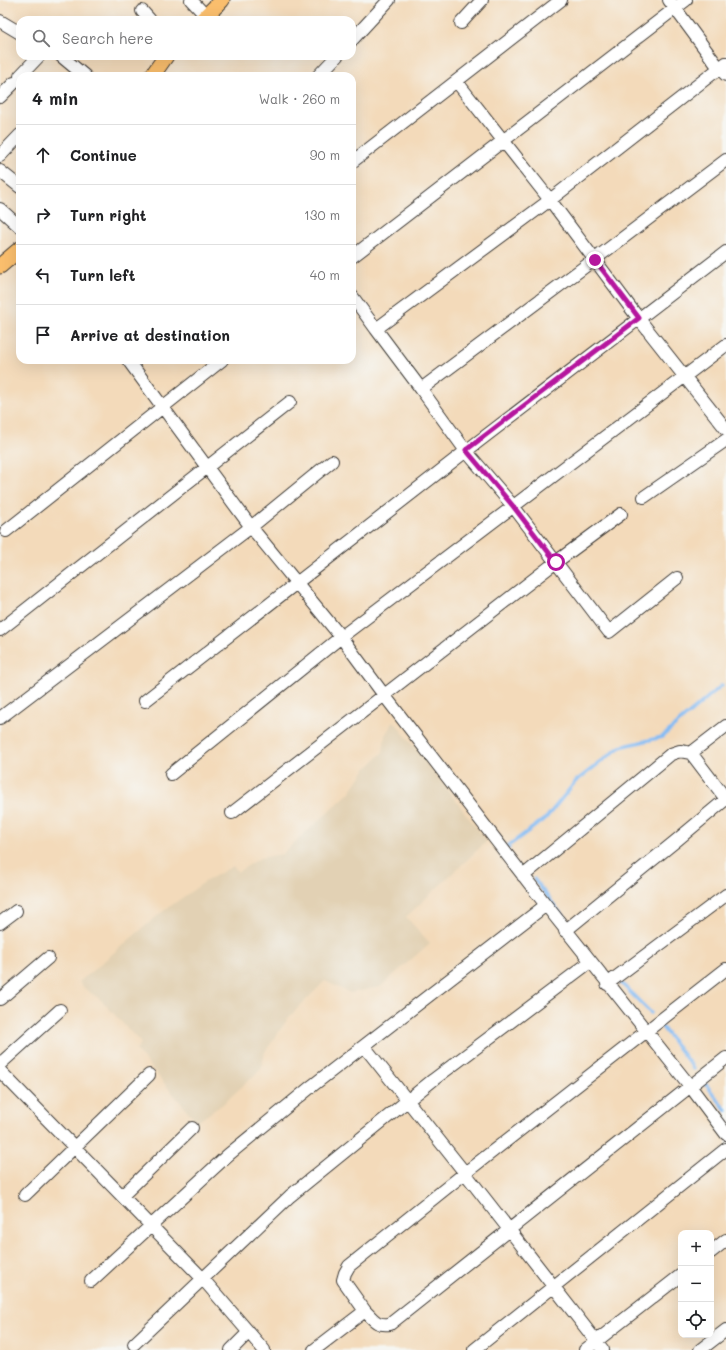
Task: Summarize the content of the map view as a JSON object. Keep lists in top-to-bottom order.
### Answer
{
  "page": {
    "search": "Search here",
    "heading": ["4 min", "Walk · 260 m"],
    "list": [
      ["Continue", "90 m"],
      ["Turn right", "130 m"],
      ["Turn left", "40 m"],
      "Arrive at destination"
    ],
    "map_buttons": ["+", "−"]
  }
}
